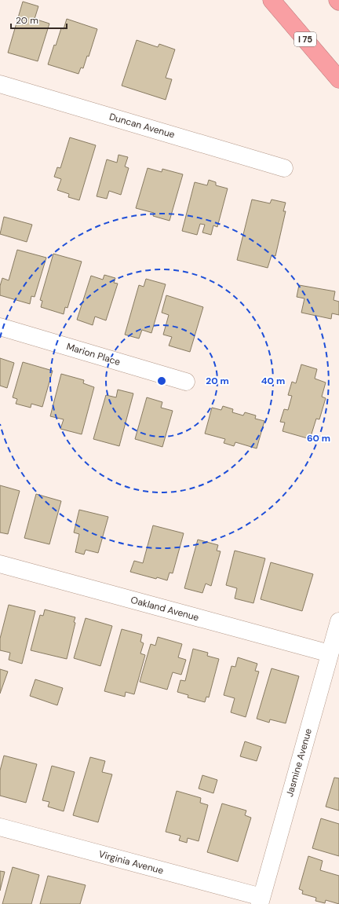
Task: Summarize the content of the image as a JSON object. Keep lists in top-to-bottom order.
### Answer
{
  "streets": {
    "highway": ["I 75"],
    "street": [
      "Duncan Avenue",
      "Marion Place",
      "Oakland Avenue",
      "Jasmine Avenue",
      "Virginia Avenue"
    ]
  },
  "crossings": [
    ["Oakland Avenue", "Jasmine Avenue"],
    ["Jasmine Avenue", "Virginia Avenue"]
  ],
  "scale_bar": "20 m",
  "rings": ["20 m", "40 m", "60 m"]
}
